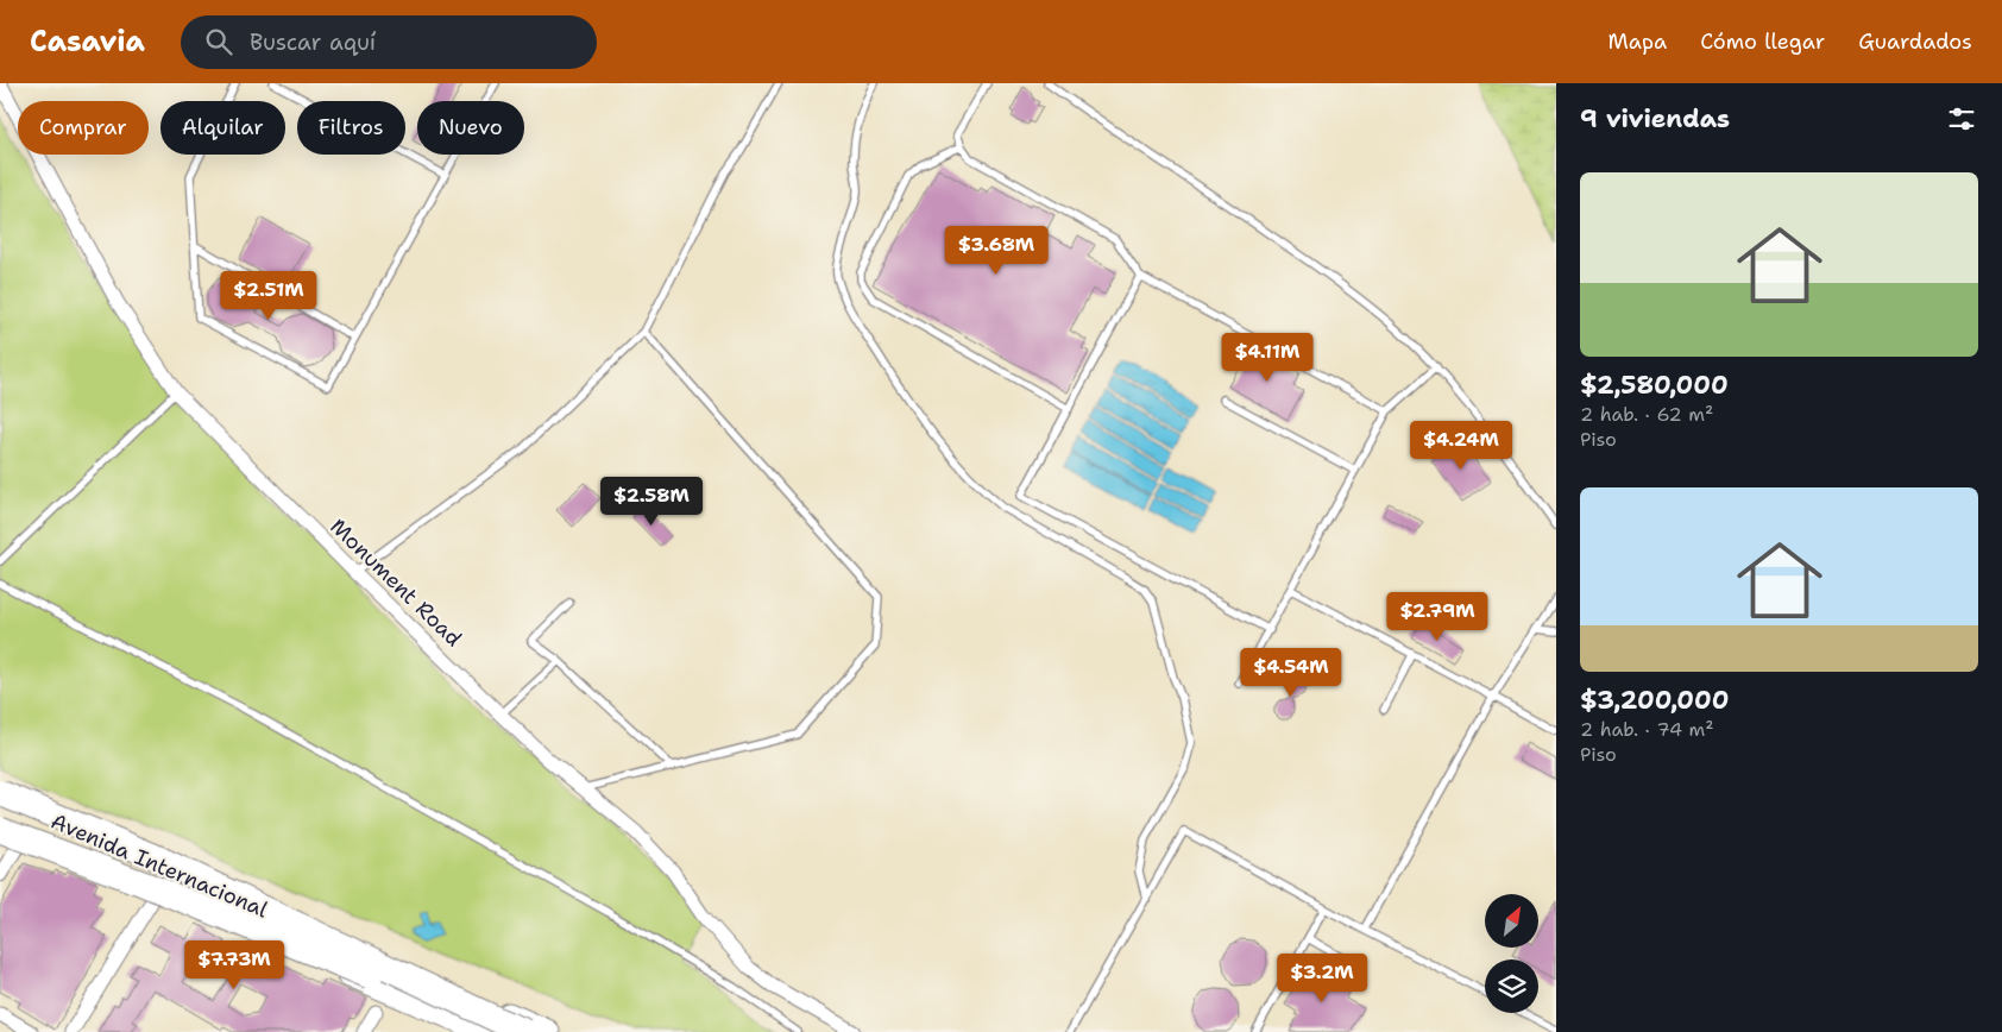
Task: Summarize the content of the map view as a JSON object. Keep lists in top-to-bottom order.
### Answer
{
  "streets": {
    "highway": ["Avenida Internacional"],
    "street": ["Monument Road"]
  },
  "north": "top right",
  "page": {
    "header": "Casavia",
    "search": "Buscar aquí",
    "nav": ["Mapa", "Cómo llegar", "Guardados"],
    "heading": "9 viviendas",
    "chip": [
      "Comprar",
      "Alquilar",
      "Filtros",
      "Nuevo"
    ],
    "list": [
      {
        "name": "$2,580,000",
        "note": "2 hab. · 62 m² · Piso"
      },
      {
        "name": "$3,200,000",
        "note": "2 hab. · 74 m² · Piso"
      }
    ],
    "price": [
      "$3.68M",
      "$2.51M",
      "$4.11M",
      "$4.24M",
      "$2.58M",
      "$2.79M",
      "$4.54M",
      "$7.73M",
      "$3.2M"
    ]
  }
}
